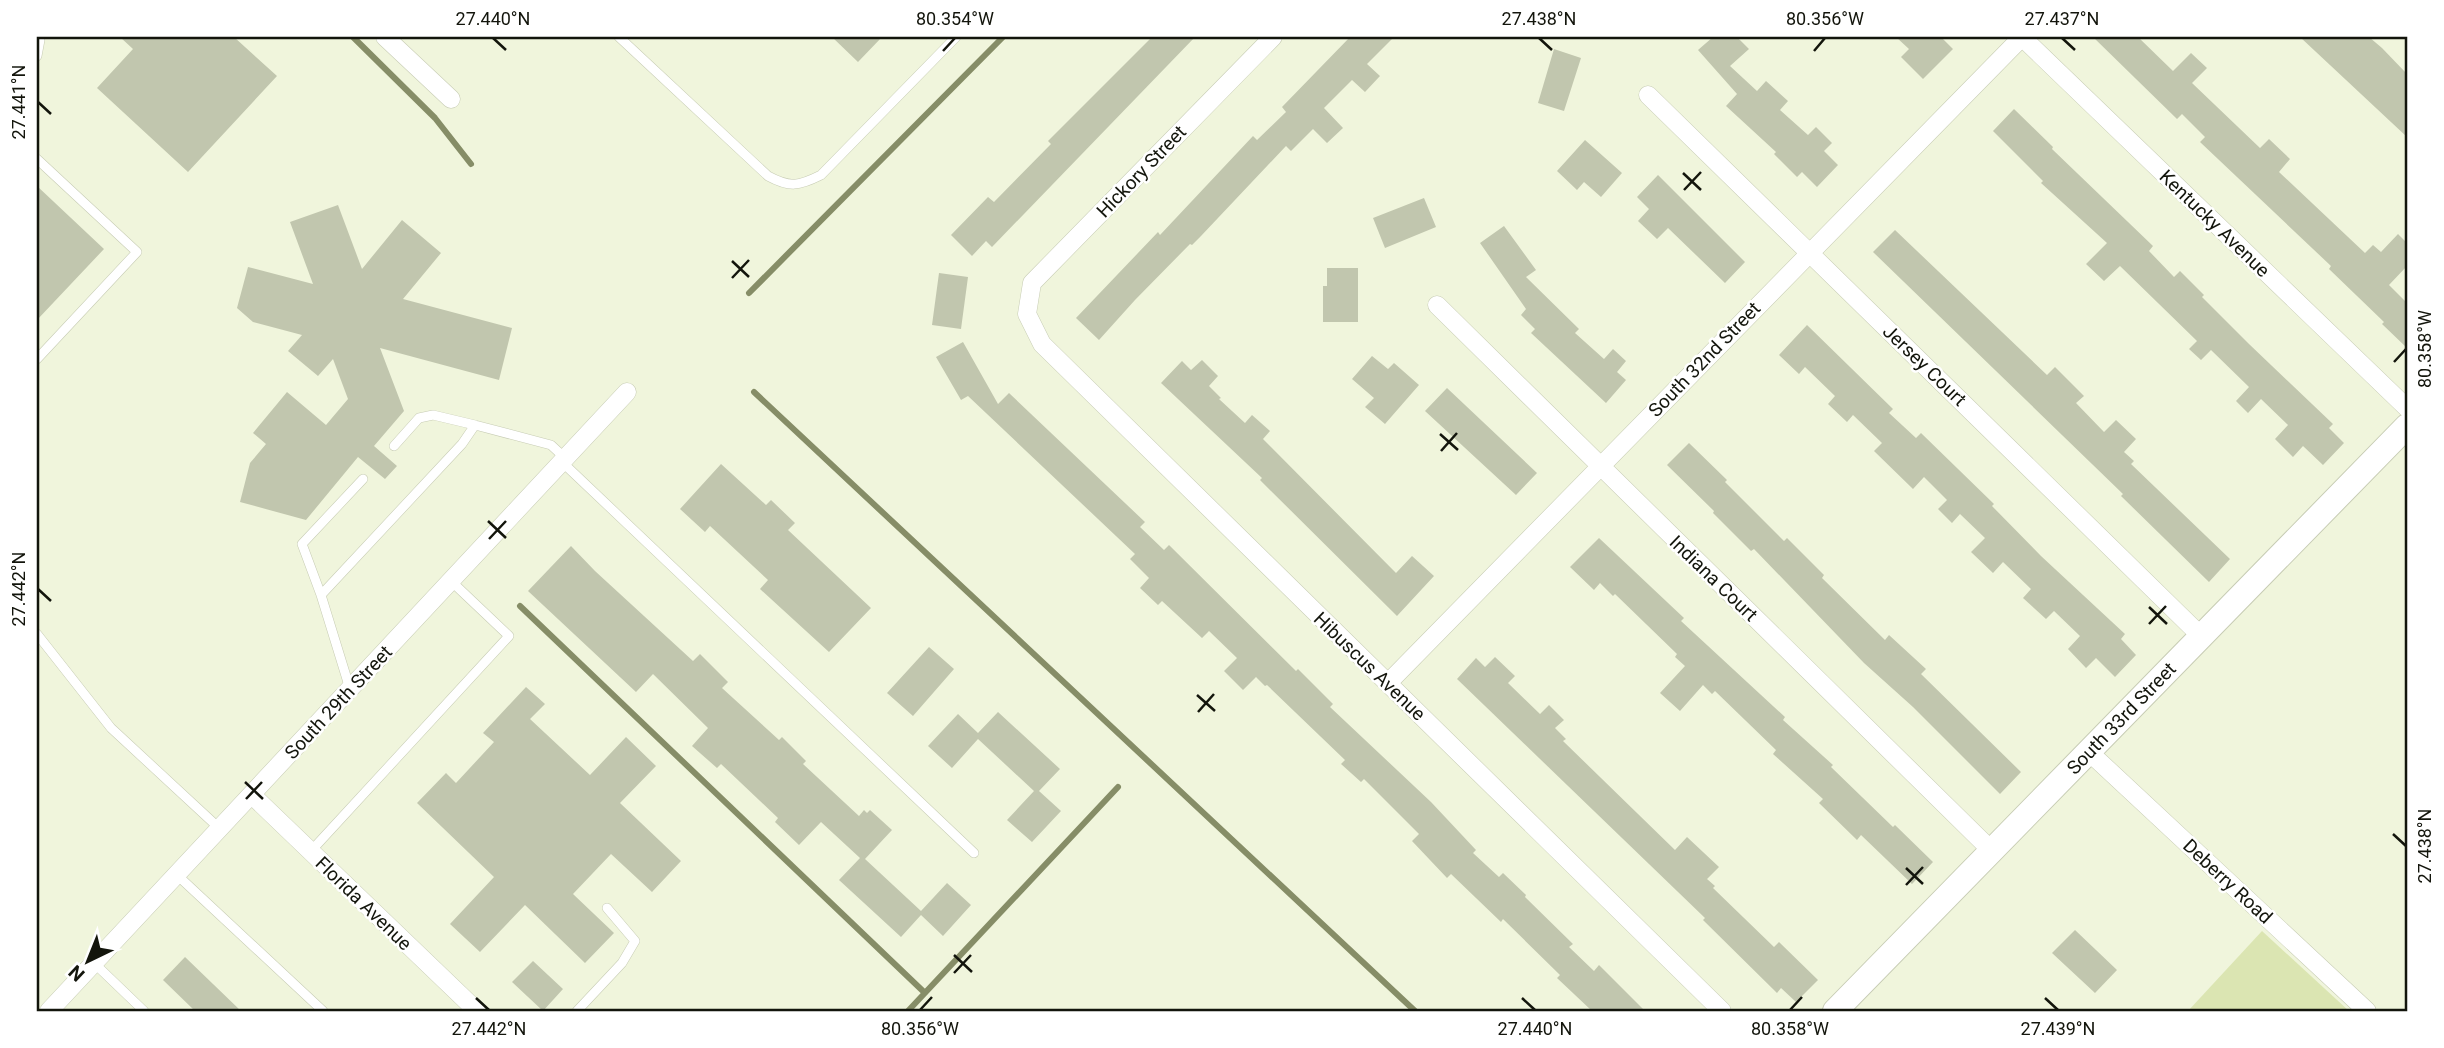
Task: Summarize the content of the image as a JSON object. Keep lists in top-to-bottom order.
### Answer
{
  "streets": {
    "street": [
      "Hickory Street",
      "Kentucky Avenue",
      "South 32nd Street",
      "Jersey Court",
      "Indiana Court",
      "Hibuscus Avenue",
      "South 29th Street",
      "South 33rd Street",
      "Deberry Road",
      "Florida Avenue"
    ]
  },
  "crossings": [
    ["Hickory Street", "Hibuscus Avenue"],
    ["Kentucky Avenue", "South 32nd Street"],
    ["South 32nd Street", "Jersey Court"],
    ["South 32nd Street", "Indiana Court"],
    ["South 32nd Street", "Hibuscus Avenue"],
    ["Jersey Court", "South 33rd Street"],
    ["Indiana Court", "South 33rd Street"],
    ["South 29th Street", "Florida Avenue"],
    ["South 33rd Street", "Deberry Road"]
  ],
  "north": "bottom left",
  "coordinates": [
    "27.440°N",
    "80.354°W",
    "27.438°N",
    "80.356°W",
    "27.437°N",
    "27.441°N",
    "80.358°W",
    "27.442°N",
    "27.439°N"
  ]
}
